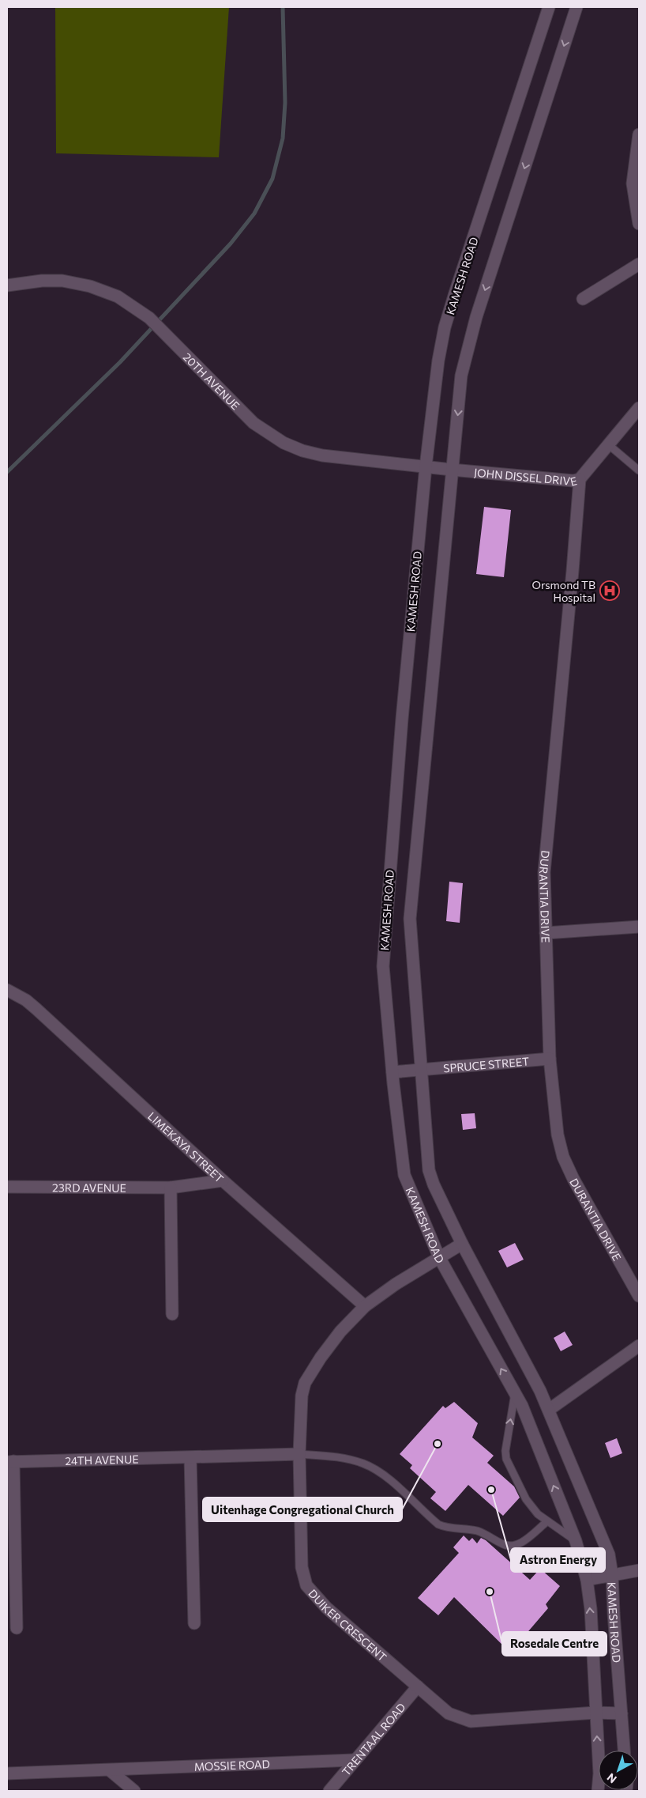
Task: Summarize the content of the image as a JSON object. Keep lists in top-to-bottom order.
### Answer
{
  "streets": {
    "street": [
      "KAMESH ROAD",
      "20TH AVENUE",
      "JOHN DISSEL DRIVE",
      "DURANTIA DRIVE",
      "SPRUCE STREET",
      "LIMEKAYA STREET",
      "23RD AVENUE",
      "24TH AVENUE",
      "DUIKER CRESCENT",
      "TRENTAAL ROAD",
      "MOSSIE ROAD"
    ]
  },
  "crossings": [
    ["KAMESH ROAD", "20TH AVENUE"],
    ["KAMESH ROAD", "JOHN DISSEL DRIVE"],
    ["KAMESH ROAD", "SPRUCE STREET"],
    ["KAMESH ROAD", "DUIKER CRESCENT"],
    ["20TH AVENUE", "JOHN DISSEL DRIVE"],
    ["JOHN DISSEL DRIVE", "DURANTIA DRIVE"],
    ["DURANTIA DRIVE", "SPRUCE STREET"],
    ["LIMEKAYA STREET", "23RD AVENUE"],
    ["LIMEKAYA STREET", "DUIKER CRESCENT"],
    ["24TH AVENUE", "DUIKER CRESCENT"],
    ["DUIKER CRESCENT", "TRENTAAL ROAD"],
    ["TRENTAAL ROAD", "MOSSIE ROAD"]
  ],
  "places": {
    "hospital": ["Orsmond TB Hospital"],
    "other": ["Uitenhage Congregational Church", "Astron Energy", "Rosedale Centre"]
  },
  "north": "bottom left"
}
